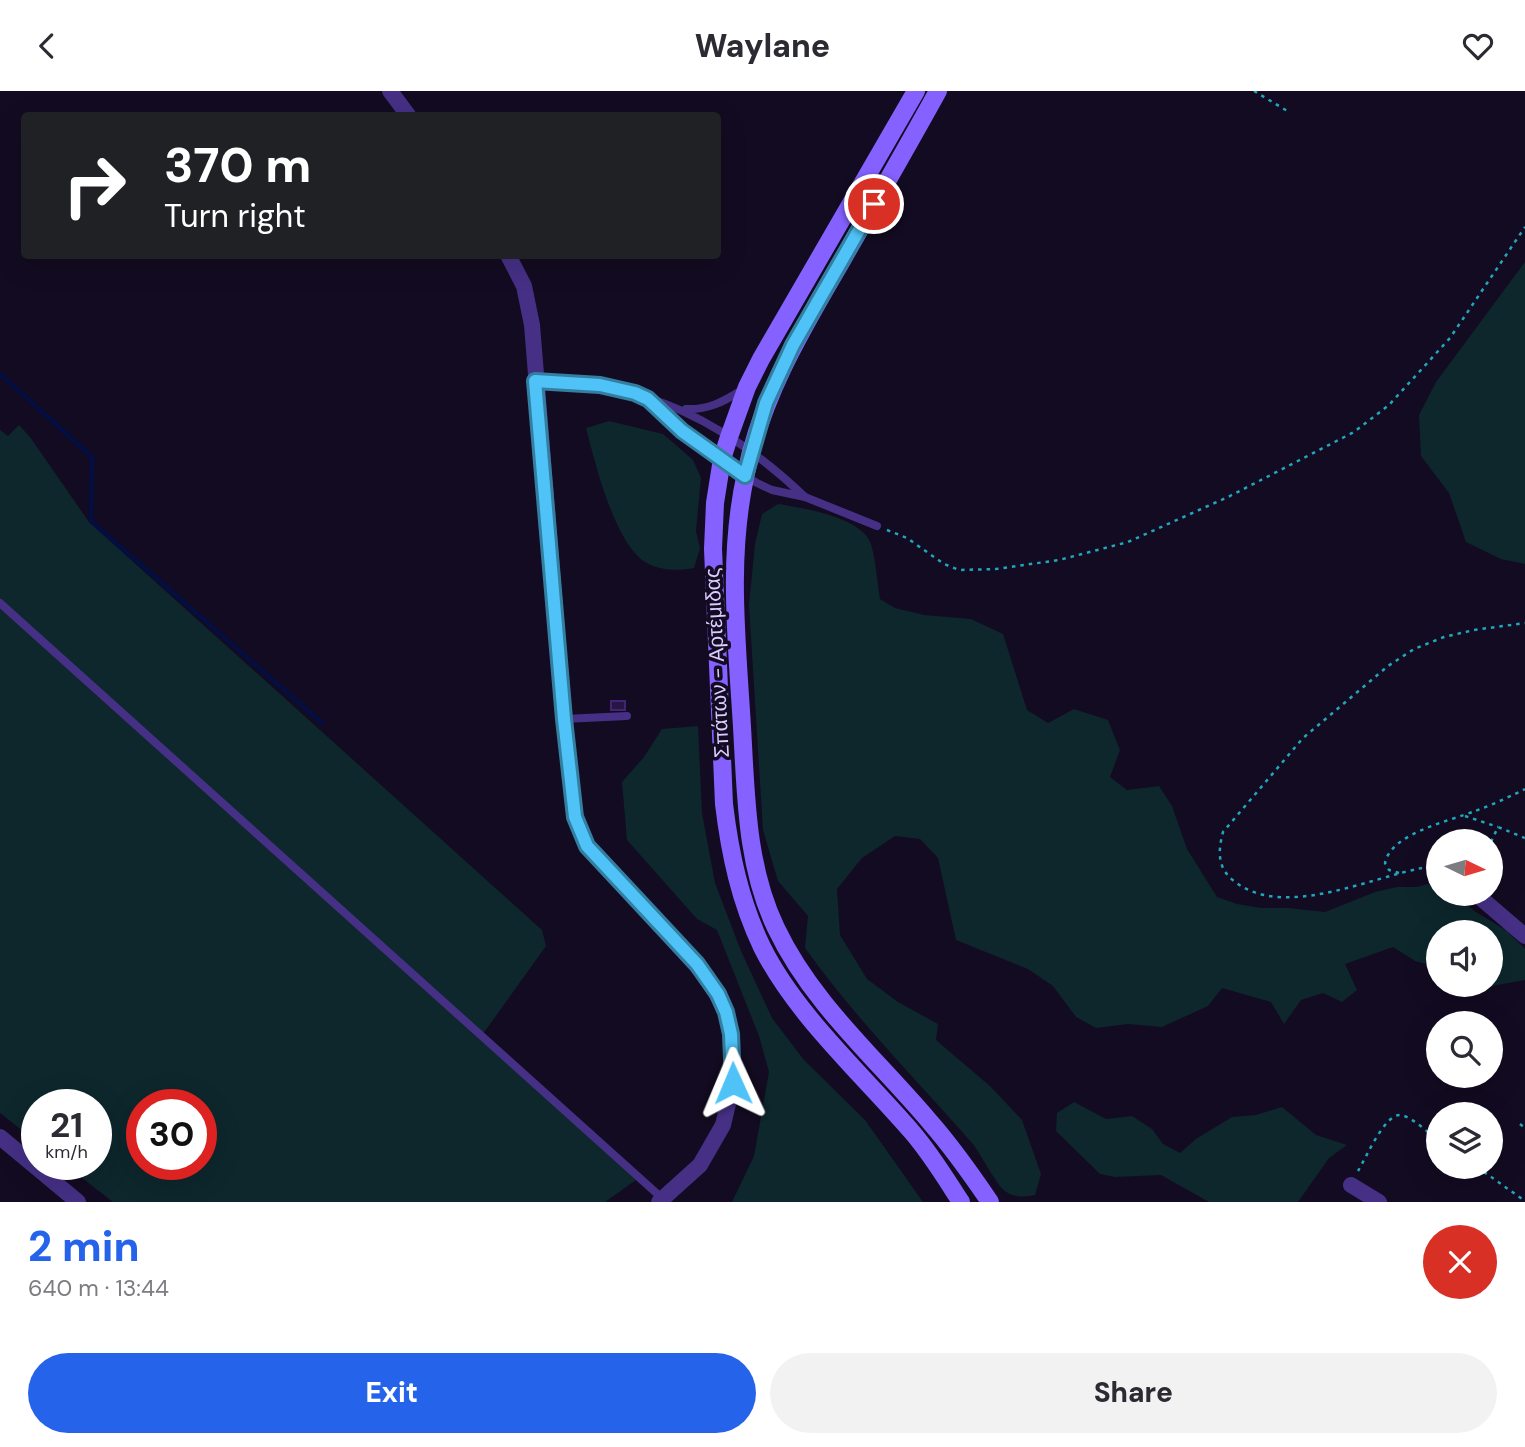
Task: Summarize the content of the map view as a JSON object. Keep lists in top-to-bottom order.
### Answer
{
  "streets": {
    "main road": ["Σπάτων - Αρτέμιδας"]
  },
  "north": "right",
  "page": {
    "header": "Waylane",
    "turn": ["370 m", "Turn right"],
    "speed": "21 km/h",
    "limit": "30",
    "heading": ["2 min", "640 m · 13:44"],
    "buttons": ["Exit", "Share"]
  }
}
